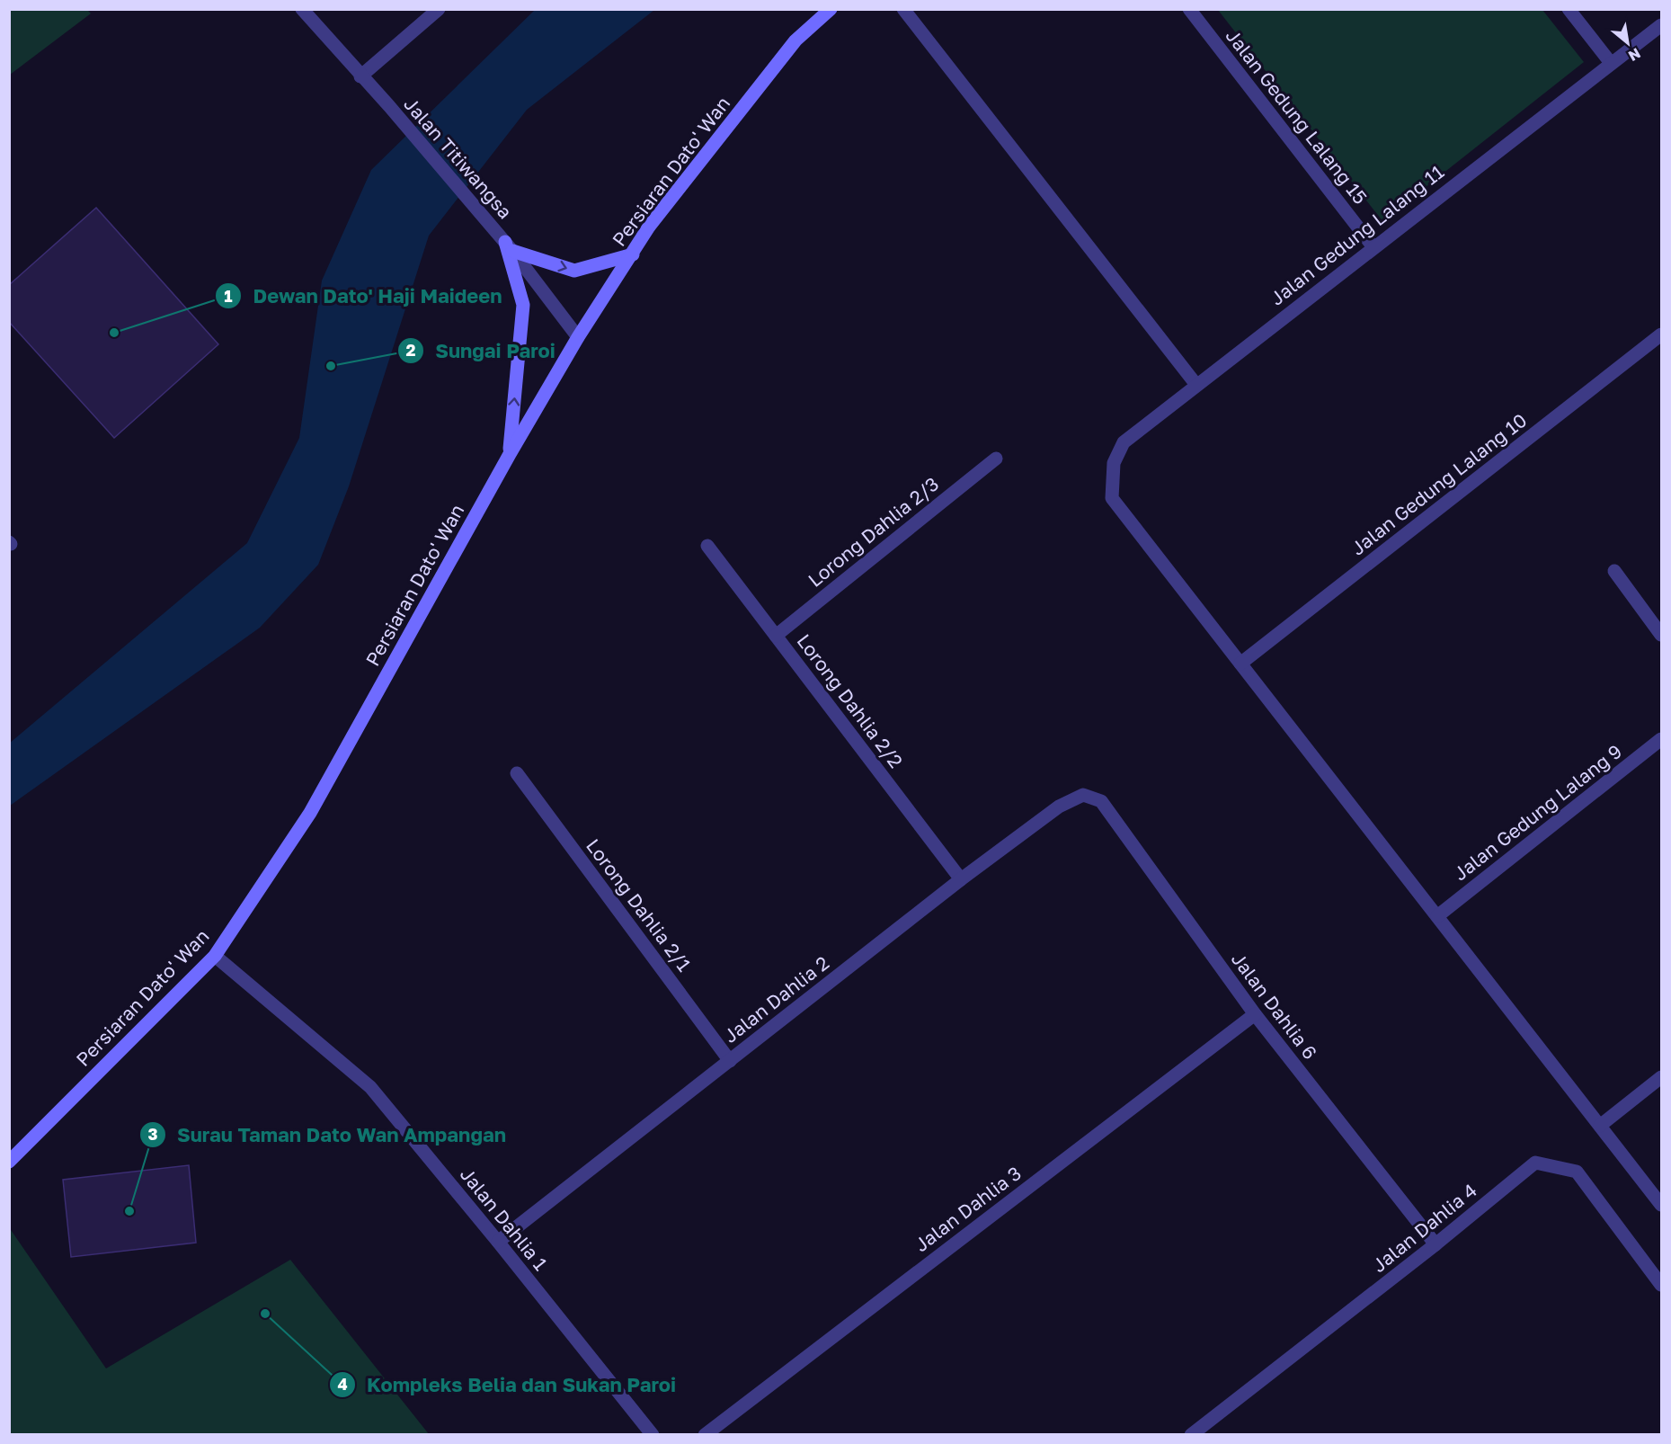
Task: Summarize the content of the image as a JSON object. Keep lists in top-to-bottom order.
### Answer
{
  "streets": {
    "street": [
      "Jalan Gedung Lalang 15",
      "Jalan Titiwangsa",
      "Persiaran Dato' Wan",
      "Jalan Gedung Lalang 11",
      "Jalan Gedung Lalang 10",
      "Lorong Dahlia 2/3",
      "Lorong Dahlia 2/2",
      "Jalan Gedung Lalang 9",
      "Lorong Dahlia 2/1",
      "Jalan Dahlia 2",
      "Jalan Dahlia 6",
      "Jalan Dahlia 3",
      "Jalan Dahlia 1",
      "Jalan Dahlia 4"
    ]
  },
  "crossings": [
    ["Jalan Gedung Lalang 15", "Jalan Gedung Lalang 11"],
    ["Jalan Titiwangsa", "Persiaran Dato' Wan"],
    ["Persiaran Dato' Wan", "Jalan Dahlia 1"],
    ["Jalan Gedung Lalang 11", "Jalan Gedung Lalang 10"],
    ["Lorong Dahlia 2/3", "Lorong Dahlia 2/2"],
    ["Lorong Dahlia 2/2", "Jalan Dahlia 2"],
    ["Lorong Dahlia 2/1", "Jalan Dahlia 2"],
    ["Jalan Dahlia 2", "Jalan Dahlia 6"],
    ["Jalan Dahlia 2", "Jalan Dahlia 1"],
    ["Jalan Dahlia 6", "Jalan Dahlia 3"],
    ["Jalan Dahlia 6", "Jalan Dahlia 4"]
  ],
  "places": [
    "Dewan Dato' Haji Maideen",
    "Sungai Paroi",
    "Surau Taman Dato Wan Ampangan",
    "Kompleks Belia dan Sukan Paroi"
  ],
  "north": "bottom right"
}
